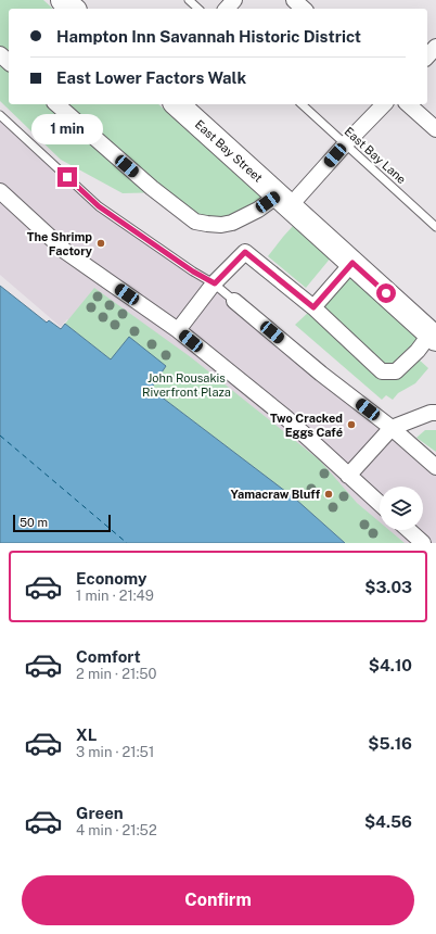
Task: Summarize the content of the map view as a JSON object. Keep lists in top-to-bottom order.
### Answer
{
  "streets": {
    "main road": ["East Bay Street"],
    "lane": ["East Bay Lane"]
  },
  "parks": ["John Rousakis Riverfront Plaza"],
  "places": ["The Shrimp Factory", "Two Cracked Eggs Café", "Yamacraw Bluff"],
  "scale_bar": "50 m",
  "page": {
    "banner": ["Hampton Inn Savannah Historic District", "East Lower Factors Walk"],
    "bubble": "1 min",
    "scale": "50 m",
    "list": [
      {
        "name": "Economy",
        "note": "1 min · 21:49",
        "value": "$3.03"
      },
      {
        "name": "Comfort",
        "note": "2 min · 21:50",
        "value": "$4.10"
      },
      {
        "name": "XL",
        "note": "3 min · 21:51",
        "value": "$5.16"
      },
      {
        "name": "Green",
        "note": "4 min · 21:52",
        "value": "$4.56"
      }
    ],
    "buttons": "Confirm"
  }
}
